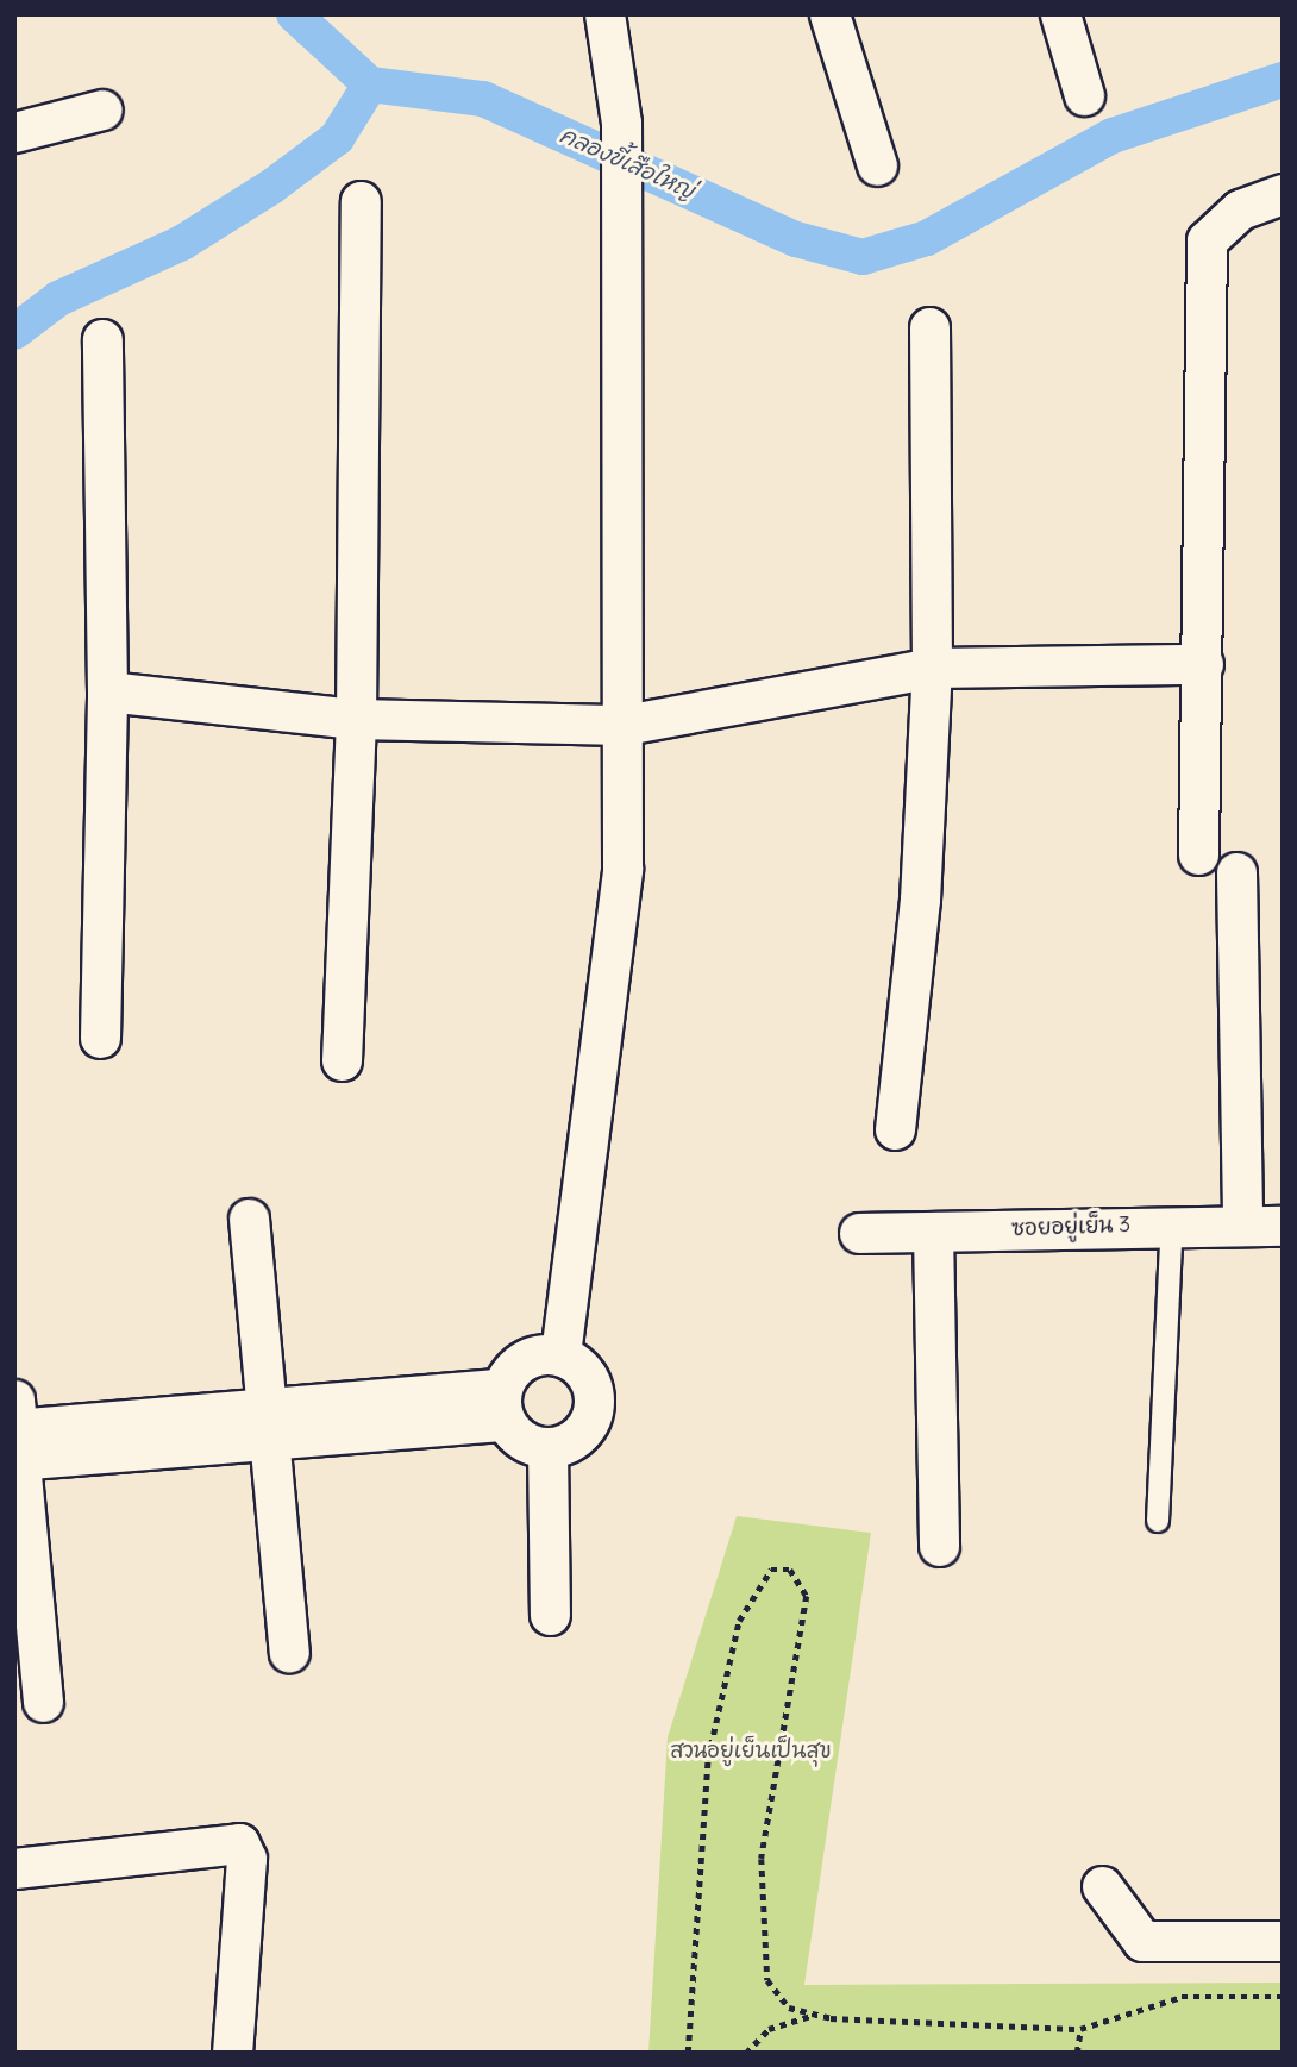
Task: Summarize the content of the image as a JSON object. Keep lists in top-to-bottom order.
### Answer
{
  "streets": {
    "street": ["ซอยอยู่เย็น 3"]
  },
  "water": ["คลองขี้เสือใหญ่"],
  "parks": ["สวนอยู่เย็นเป็นสุข"]
}
